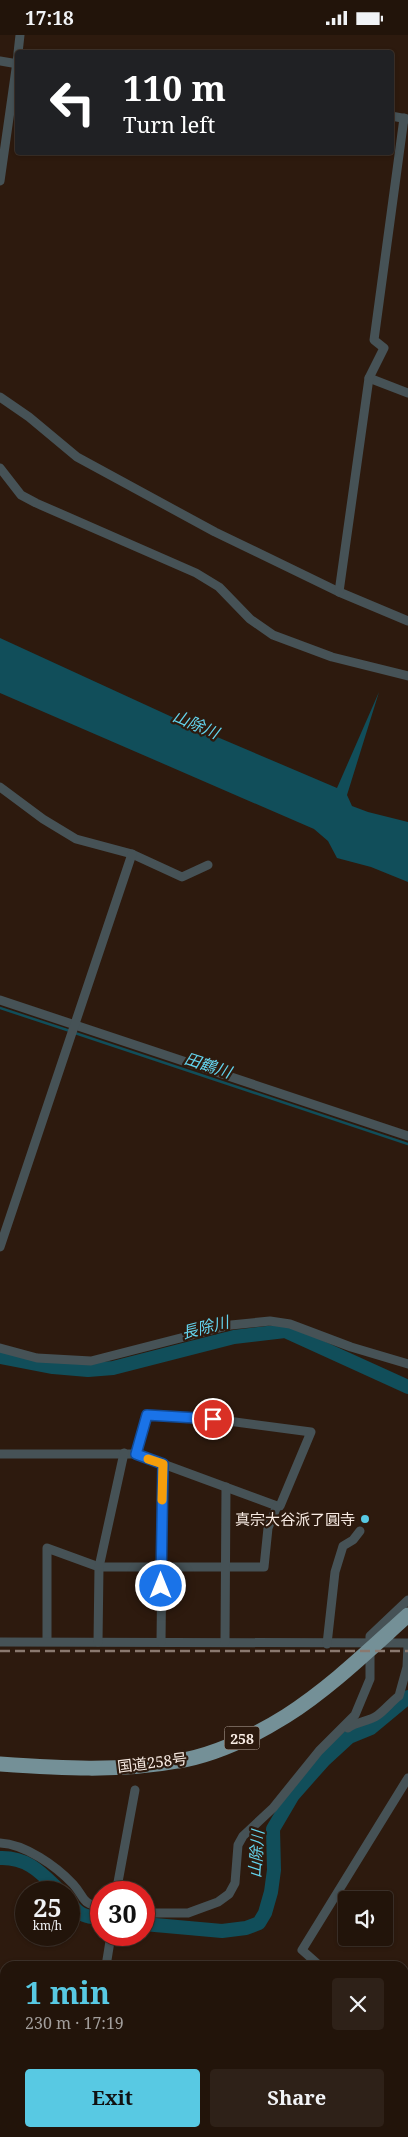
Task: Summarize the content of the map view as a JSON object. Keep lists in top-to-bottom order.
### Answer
{
  "streets": {
    "highway": ["258", "国道258号"]
  },
  "water": ["山除川", "田鶴川", "長除川"],
  "places": ["真宗大谷派了圓寺"],
  "page": {
    "status": "17:18",
    "turn": ["110 m", "Turn left"],
    "speed": "25 km/h",
    "limit": "30",
    "heading": ["1 min", "230 m · 17:19"],
    "buttons": ["Exit", "Share"]
  }
}
